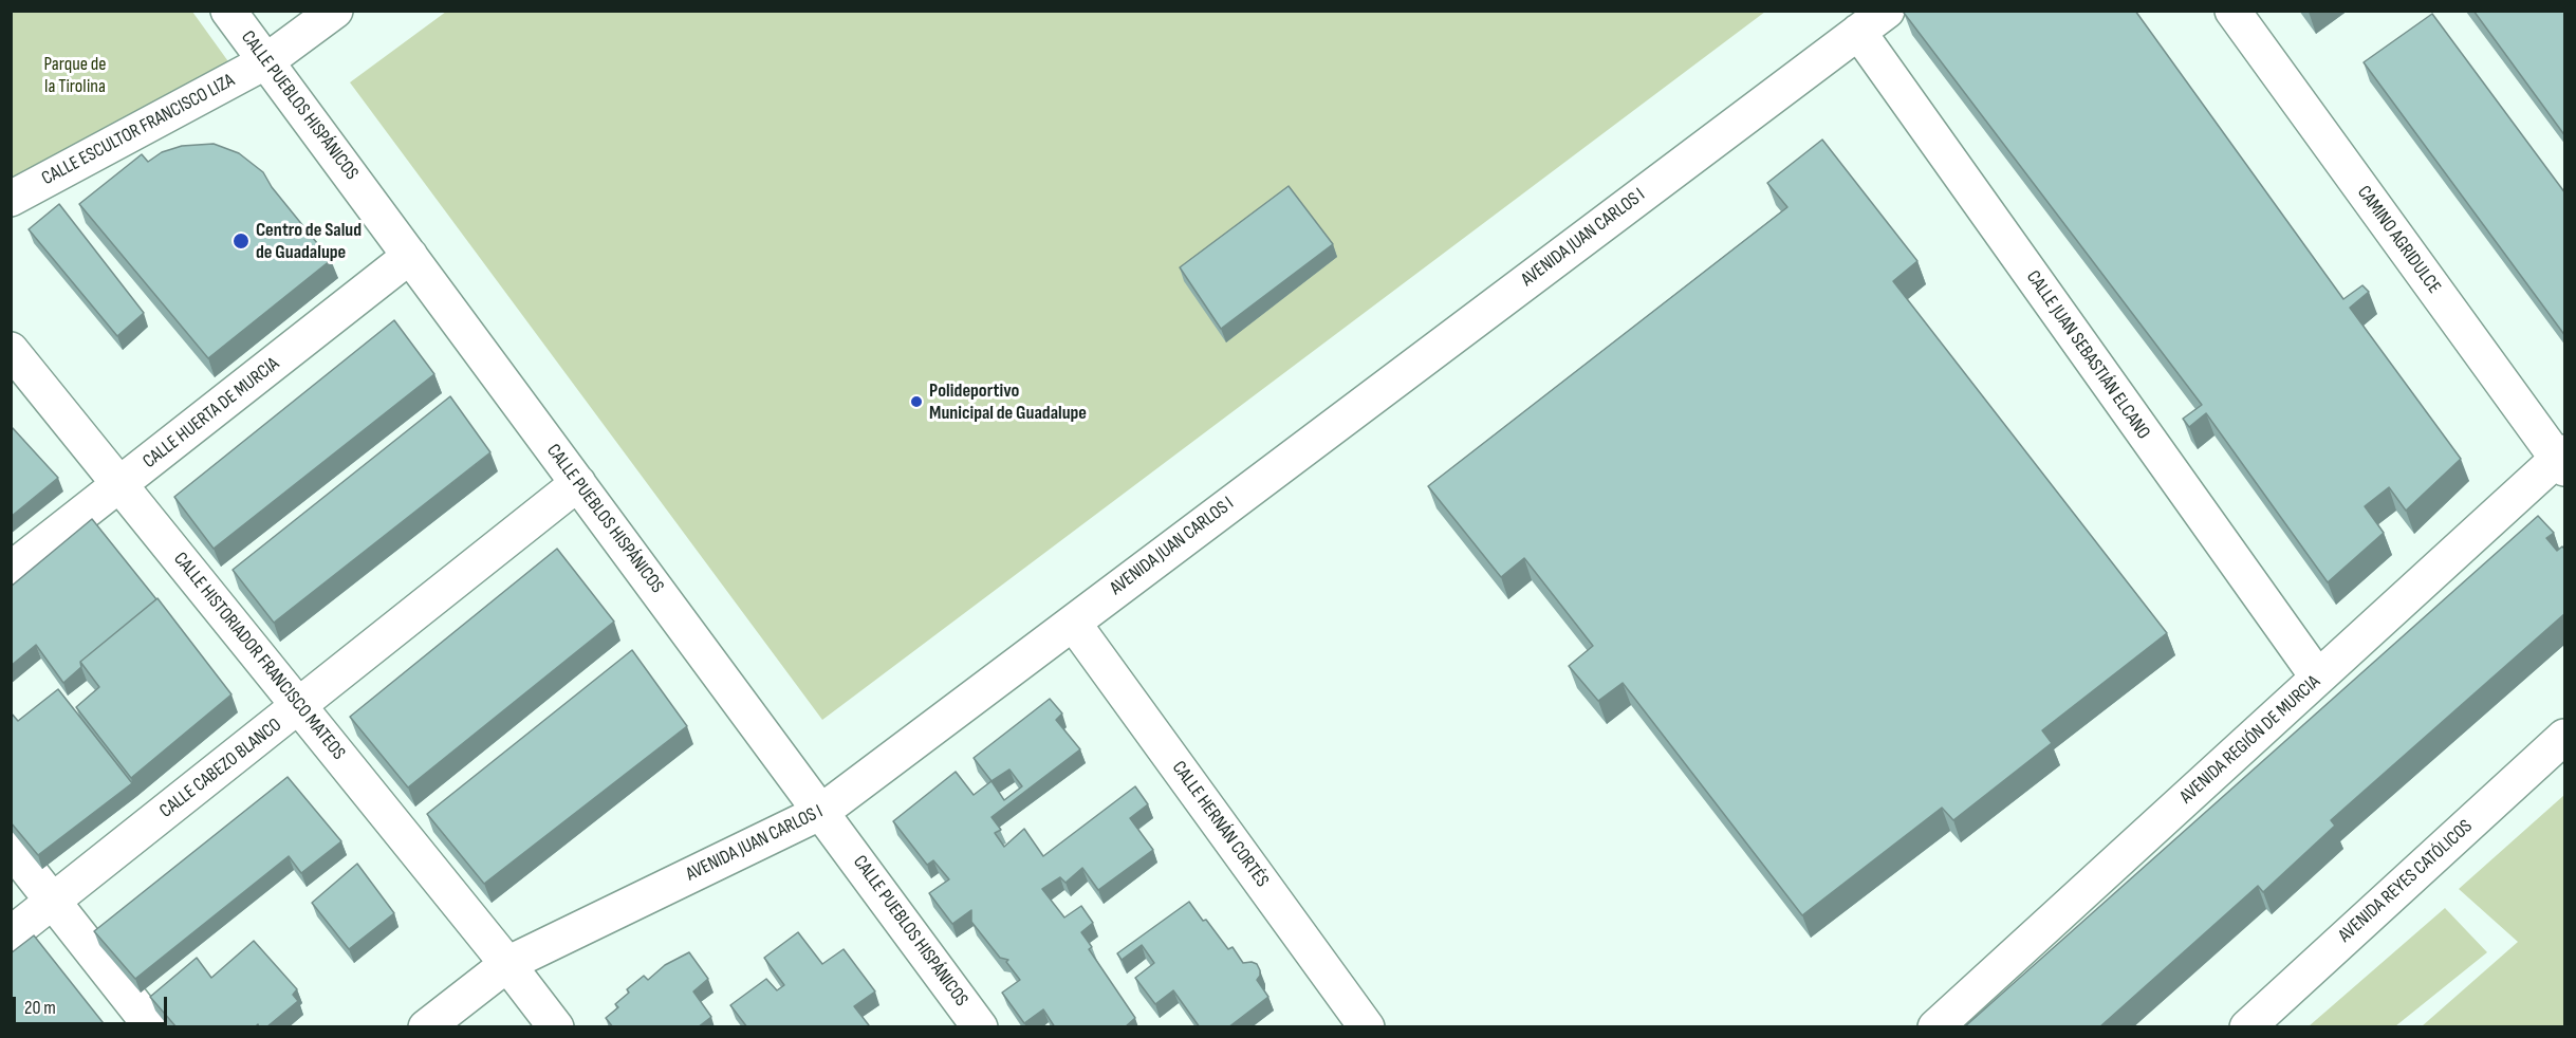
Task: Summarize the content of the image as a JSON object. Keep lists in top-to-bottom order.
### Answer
{
  "streets": {
    "street": [
      "CALLE PUEBLOS HISPÁNICOS",
      "CALLE ESCULTOR FRANCISCO LIZA",
      "AVENIDA JUAN CARLOS I",
      "CAMINO AGRIDULCE",
      "CALLE JUAN SEBASTIÁN ELCANO",
      "CALLE HUERTA DE MURCIA",
      "CALLE HISTORIADOR FRANCISCO MATEOS",
      "AVENIDA REGIÓN DE MURCIA",
      "CALLE CABEZO BLANCO",
      "CALLE HERNÁN CORTÉS",
      "AVENIDA REYES CATÓLICOS"
    ]
  },
  "crossings": [
    ["CALLE PUEBLOS HISPÁNICOS", "CALLE ESCULTOR FRANCISCO LIZA"],
    ["CALLE PUEBLOS HISPÁNICOS", "AVENIDA JUAN CARLOS I"],
    ["CALLE PUEBLOS HISPÁNICOS", "CALLE HUERTA DE MURCIA"],
    ["CALLE PUEBLOS HISPÁNICOS", "CALLE CABEZO BLANCO"],
    ["AVENIDA JUAN CARLOS I", "CALLE JUAN SEBASTIÁN ELCANO"],
    ["AVENIDA JUAN CARLOS I", "CALLE HISTORIADOR FRANCISCO MATEOS"],
    ["AVENIDA JUAN CARLOS I", "CALLE HERNÁN CORTÉS"],
    ["CAMINO AGRIDULCE", "AVENIDA REGIÓN DE MURCIA"],
    ["CALLE JUAN SEBASTIÁN ELCANO", "AVENIDA REGIÓN DE MURCIA"],
    ["CALLE HUERTA DE MURCIA", "CALLE HISTORIADOR FRANCISCO MATEOS"],
    ["CALLE HISTORIADOR FRANCISCO MATEOS", "CALLE CABEZO BLANCO"]
  ],
  "parks": ["Parque de la Tirolina"],
  "places": ["Centro de Salud de Guadalupe", "Polideportivo Municipal de Guadalupe"],
  "scale_bar": "20 m"
}
